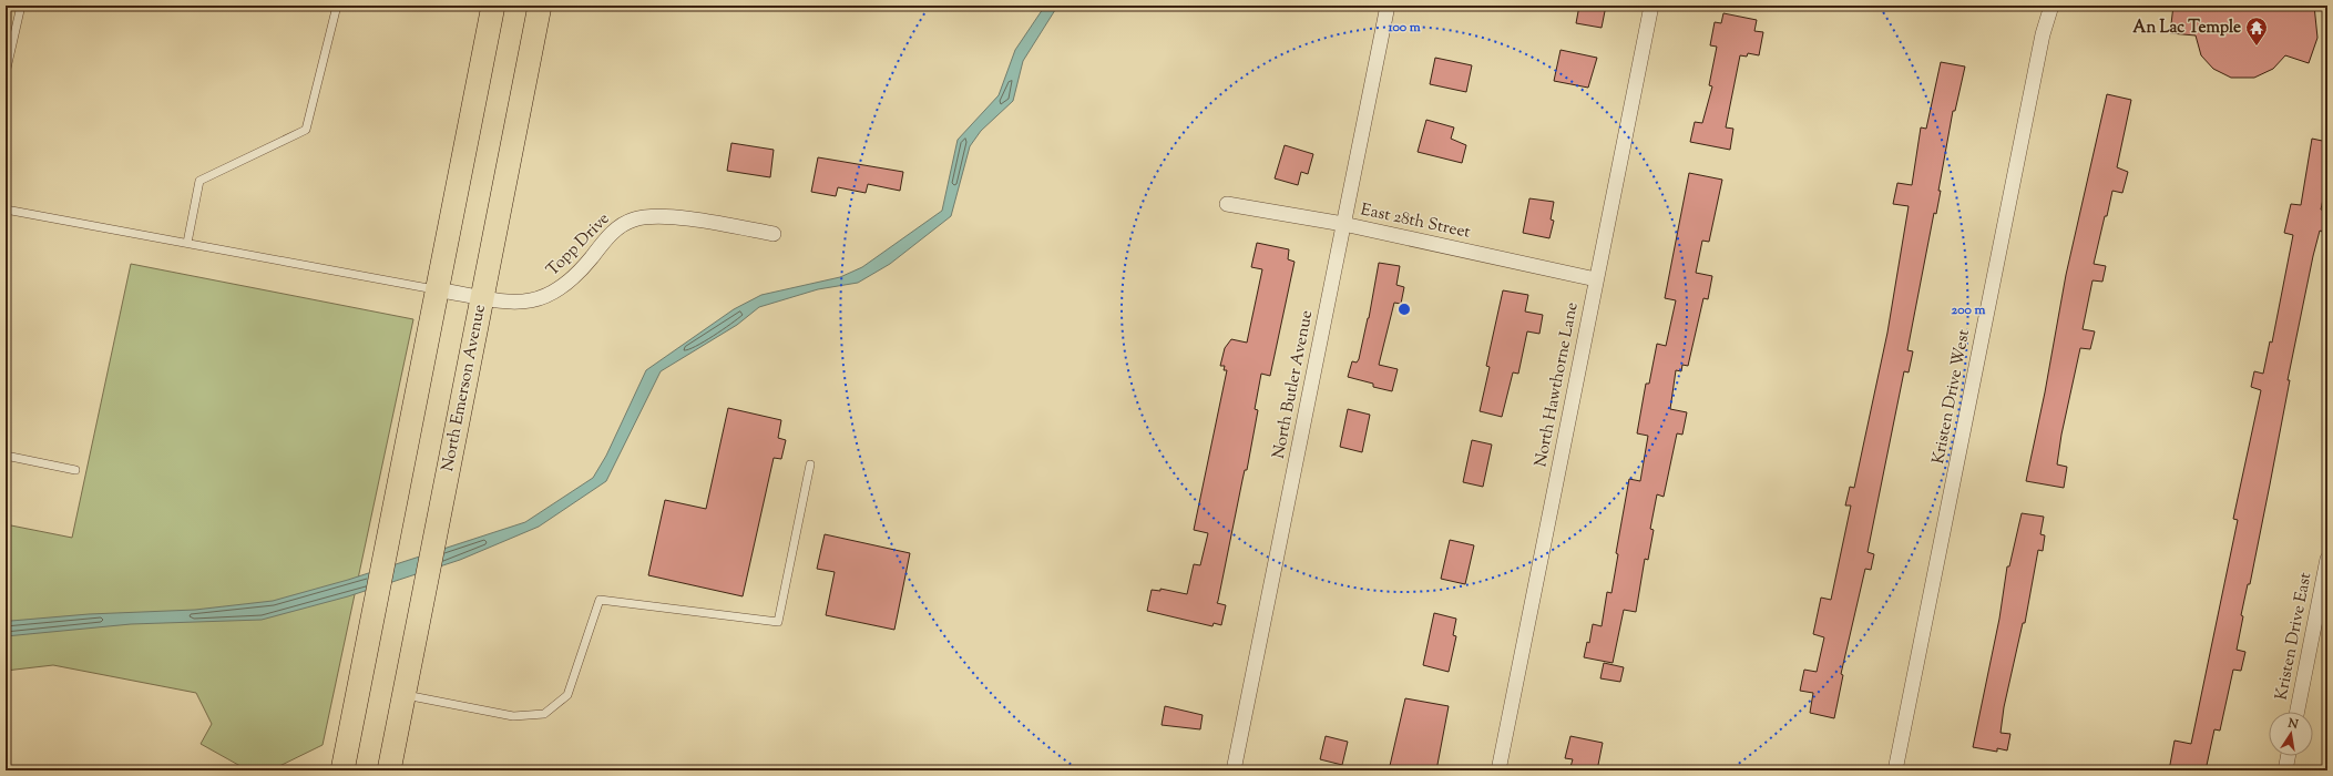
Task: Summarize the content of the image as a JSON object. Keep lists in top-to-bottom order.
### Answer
{
  "streets": {
    "main road": ["North Emerson Avenue"],
    "street": [
      "East 28th Street",
      "Topp Drive",
      "North Butler Avenue",
      "North Hawthorne Lane",
      "Kristen Drive West",
      "Kristen Drive East"
    ]
  },
  "crossings": [
    ["East 28th Street", "North Butler Avenue"],
    ["East 28th Street", "North Hawthorne Lane"],
    ["Topp Drive", "North Emerson Avenue"]
  ],
  "places": {
    "temple": ["An Lac Temple"]
  },
  "north": "top",
  "rings": ["100 m", "200 m"]
}
